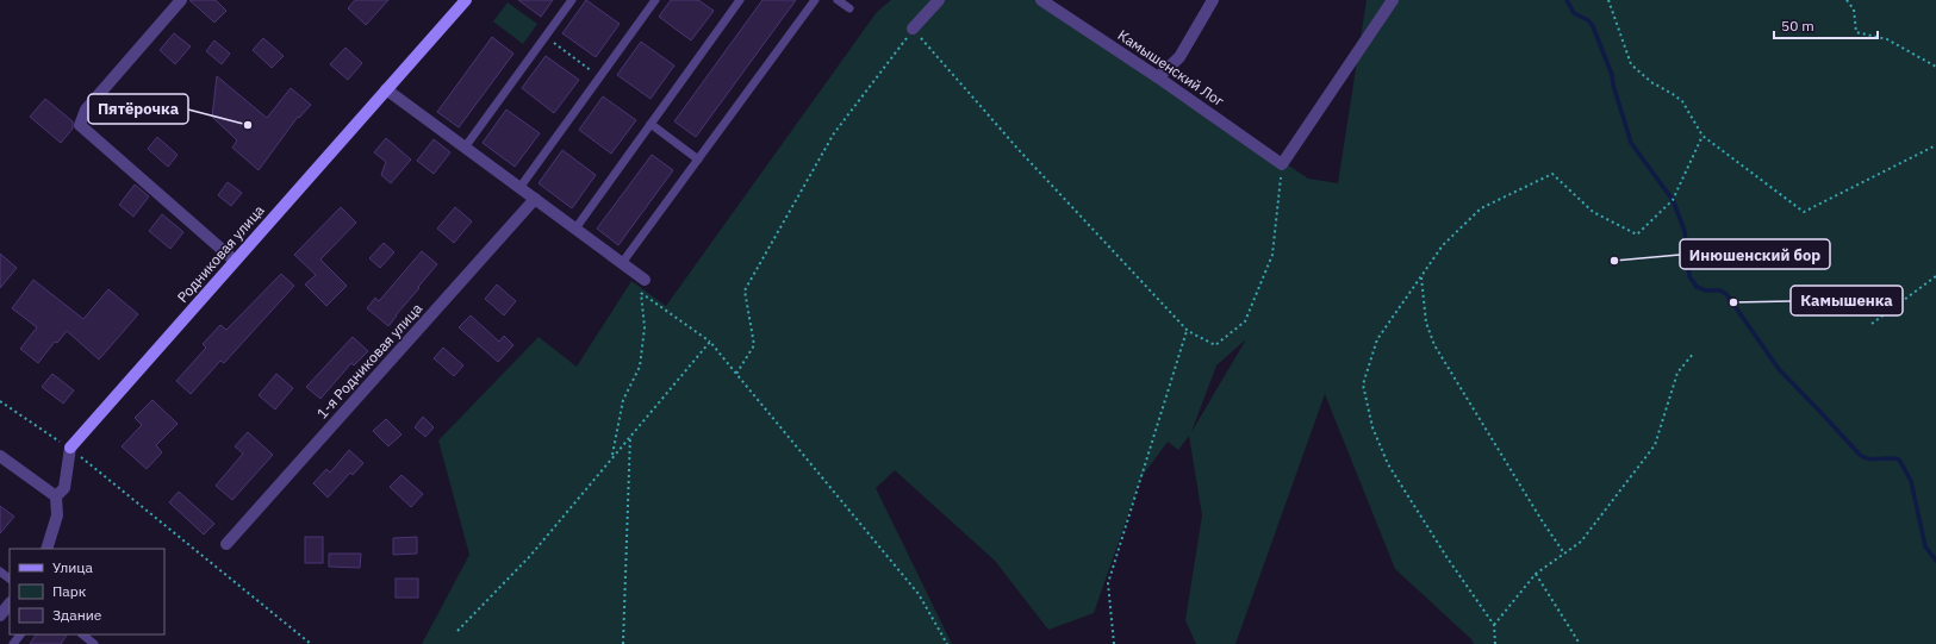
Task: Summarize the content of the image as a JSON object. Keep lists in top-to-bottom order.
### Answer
{
  "streets": {
    "street": ["Камышенский Лог", "Родниковая улица", "1-я Родниковая улица"]
  },
  "places": ["Пятёрочка", "Инюшенский бор", "Камышенка"],
  "legend": ["Улица", "Парк", "Здание"],
  "scale_bar": "50 m"
}
